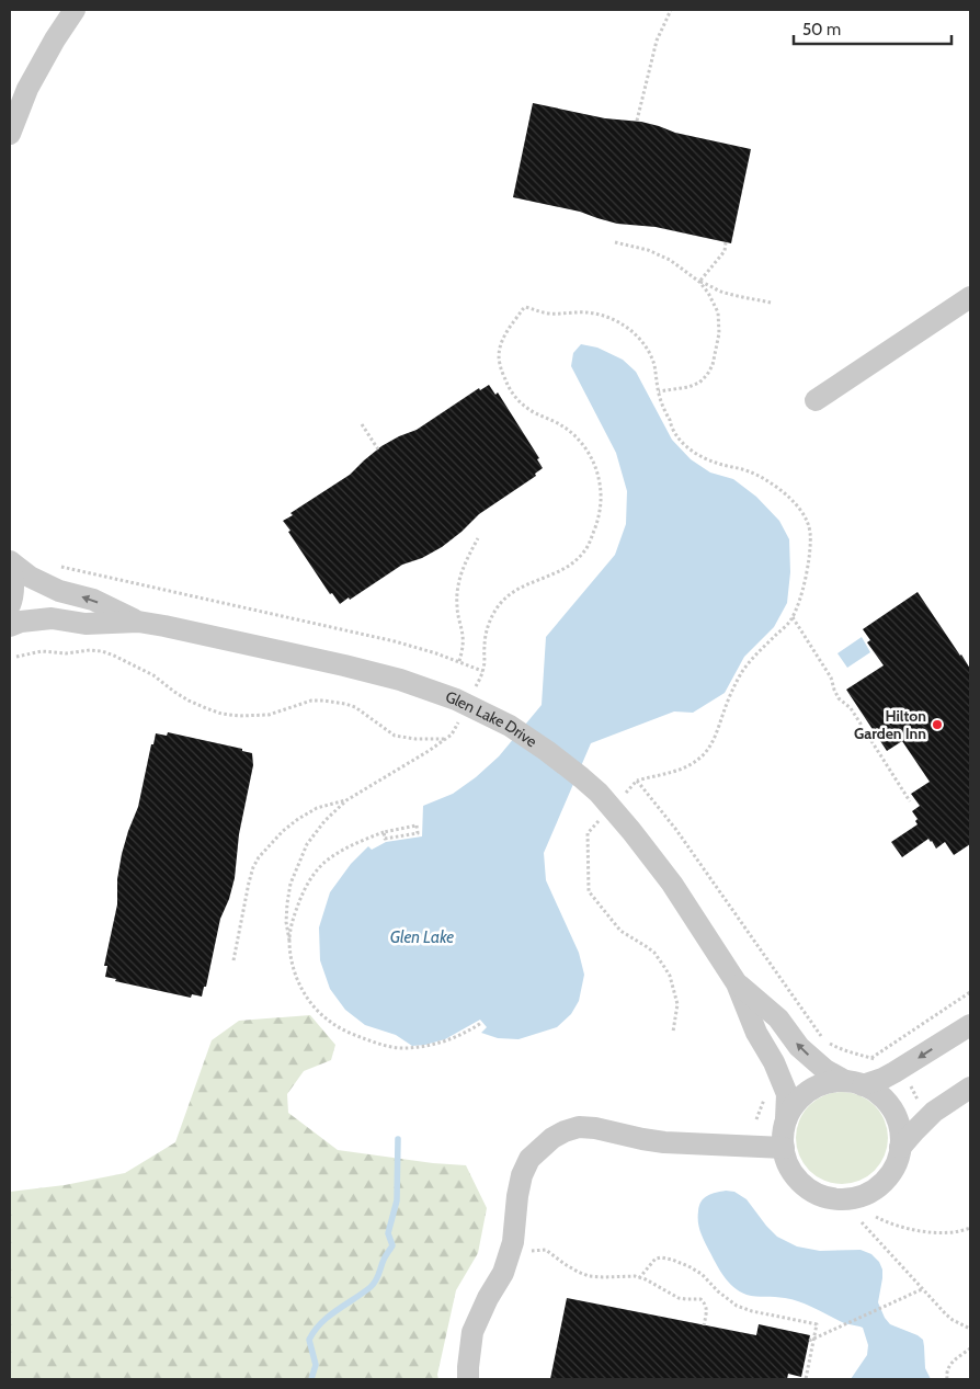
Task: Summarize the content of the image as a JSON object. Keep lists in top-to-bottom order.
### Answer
{
  "streets": {
    "street": ["Glen Lake Drive"]
  },
  "water": ["Glen Lake"],
  "places": ["Hilton Garden Inn"],
  "scale_bar": "50 m"
}
